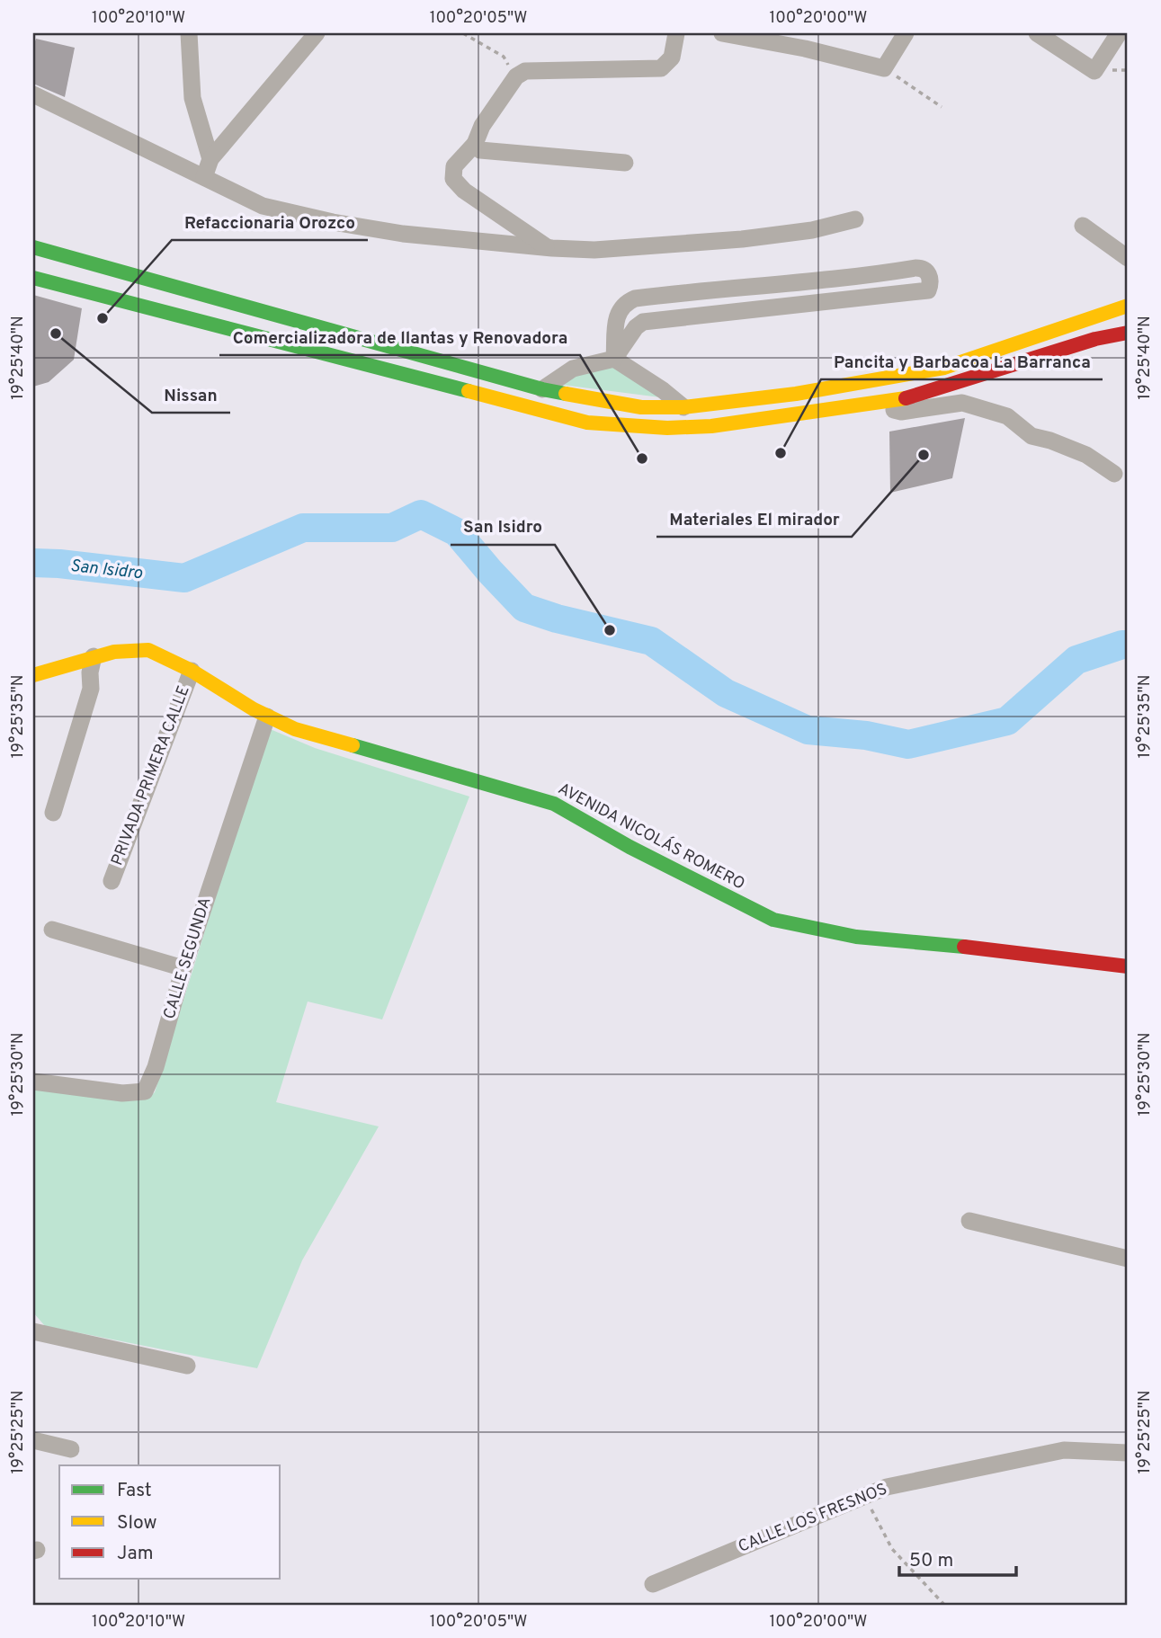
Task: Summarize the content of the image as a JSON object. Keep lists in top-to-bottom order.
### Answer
{
  "streets": {
    "main road": ["AVENIDA NICOLÁS ROMERO"],
    "street": ["PRIVADA PRIMERA CALLE", "CALLE SEGUNDA", "CALLE LOS FRESNOS"]
  },
  "crossings": [
    ["PRIVADA PRIMERA CALLE", "AVENIDA NICOLÁS ROMERO"],
    ["AVENIDA NICOLÁS ROMERO", "CALLE SEGUNDA"]
  ],
  "water": ["San Isidro"],
  "places": [
    "Refaccionaria Orozco",
    "Nissan",
    "Pancita y Barbacoa La Barranca",
    "Materiales El mirador",
    "Comercializadora de llantas y Renovadora",
    "San Isidro"
  ],
  "legend": ["Fast", "Slow", "Jam"],
  "scale_bar": "50 m",
  "coordinates": [
    "100°20'10\"W",
    "100°20'05\"W",
    "100°20'00\"W",
    "19°25'40\"N",
    "19°25'35\"N",
    "19°25'30\"N",
    "19°25'25\"N"
  ]
}
